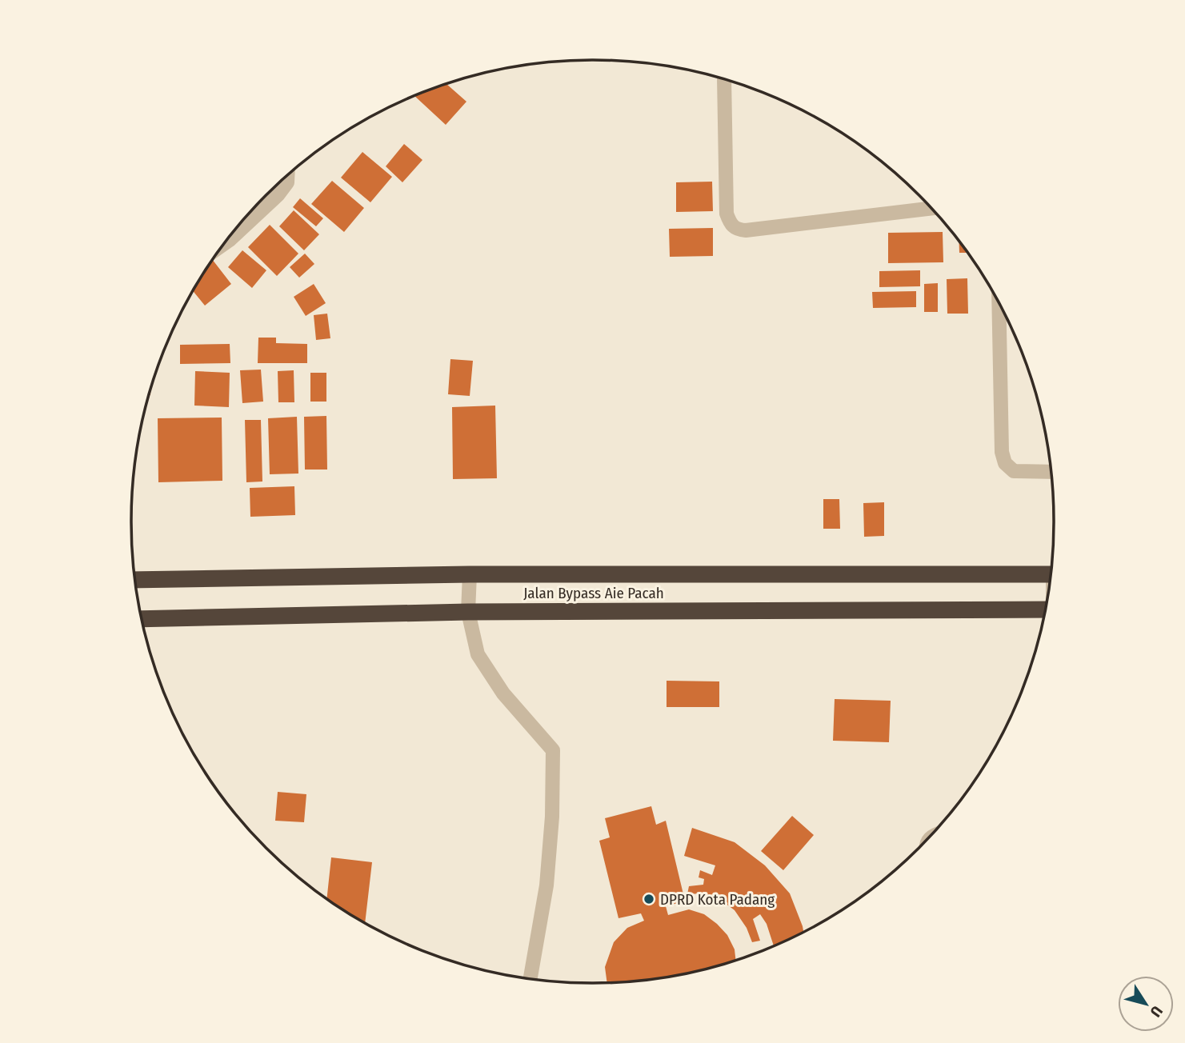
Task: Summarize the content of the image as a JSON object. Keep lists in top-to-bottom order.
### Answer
{
  "streets": {
    "highway": ["Jalan Bypass Aie Pacah"]
  },
  "places": ["DPRD Kota Padang"],
  "north": "bottom right"
}
